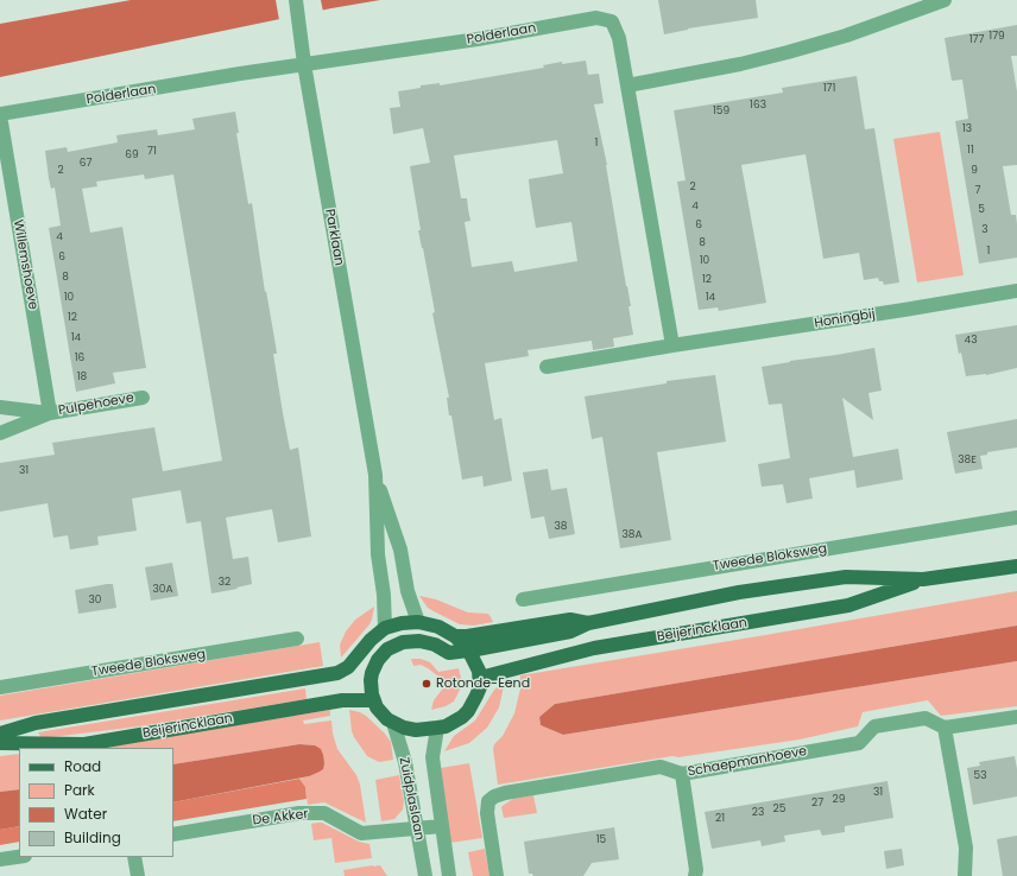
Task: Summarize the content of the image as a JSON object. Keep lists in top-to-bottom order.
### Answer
{
  "streets": {
    "main road": ["Beijerincklaan"],
    "street": [
      "Polderlaan",
      "Parklaan",
      "Willemshoeve",
      "Honingbij",
      "Pulpehoeve",
      "Tweede Bloksweg",
      "Schaepmanhoeve",
      "Zuidplaslaan",
      "De Akker"
    ]
  },
  "crossings": [
    ["Polderlaan", "Parklaan"],
    ["Polderlaan", "Willemshoeve"],
    ["Willemshoeve", "Pulpehoeve"],
    ["Beijerincklaan", "Zuidplaslaan"],
    ["Zuidplaslaan", "De Akker"]
  ],
  "places": ["Rotonde-Eend"],
  "house_numbers": [
    "179",
    "177",
    "171",
    "163",
    "159",
    "13",
    "1",
    "11",
    "71",
    "69",
    "67",
    "2",
    "9",
    "2",
    "7",
    "4",
    "5",
    "6",
    "3",
    "4",
    "8",
    "1",
    "6",
    "10",
    "8",
    "12",
    "10",
    "14",
    "12",
    "14",
    "43",
    "16",
    "18",
    "38E",
    "31",
    "38",
    "38A",
    "32",
    "30A",
    "30",
    "53",
    "31",
    "29",
    "27",
    "25",
    "23",
    "21",
    "15"
  ],
  "legend": [
    "Road",
    "Park",
    "Water",
    "Building"
  ]
}
